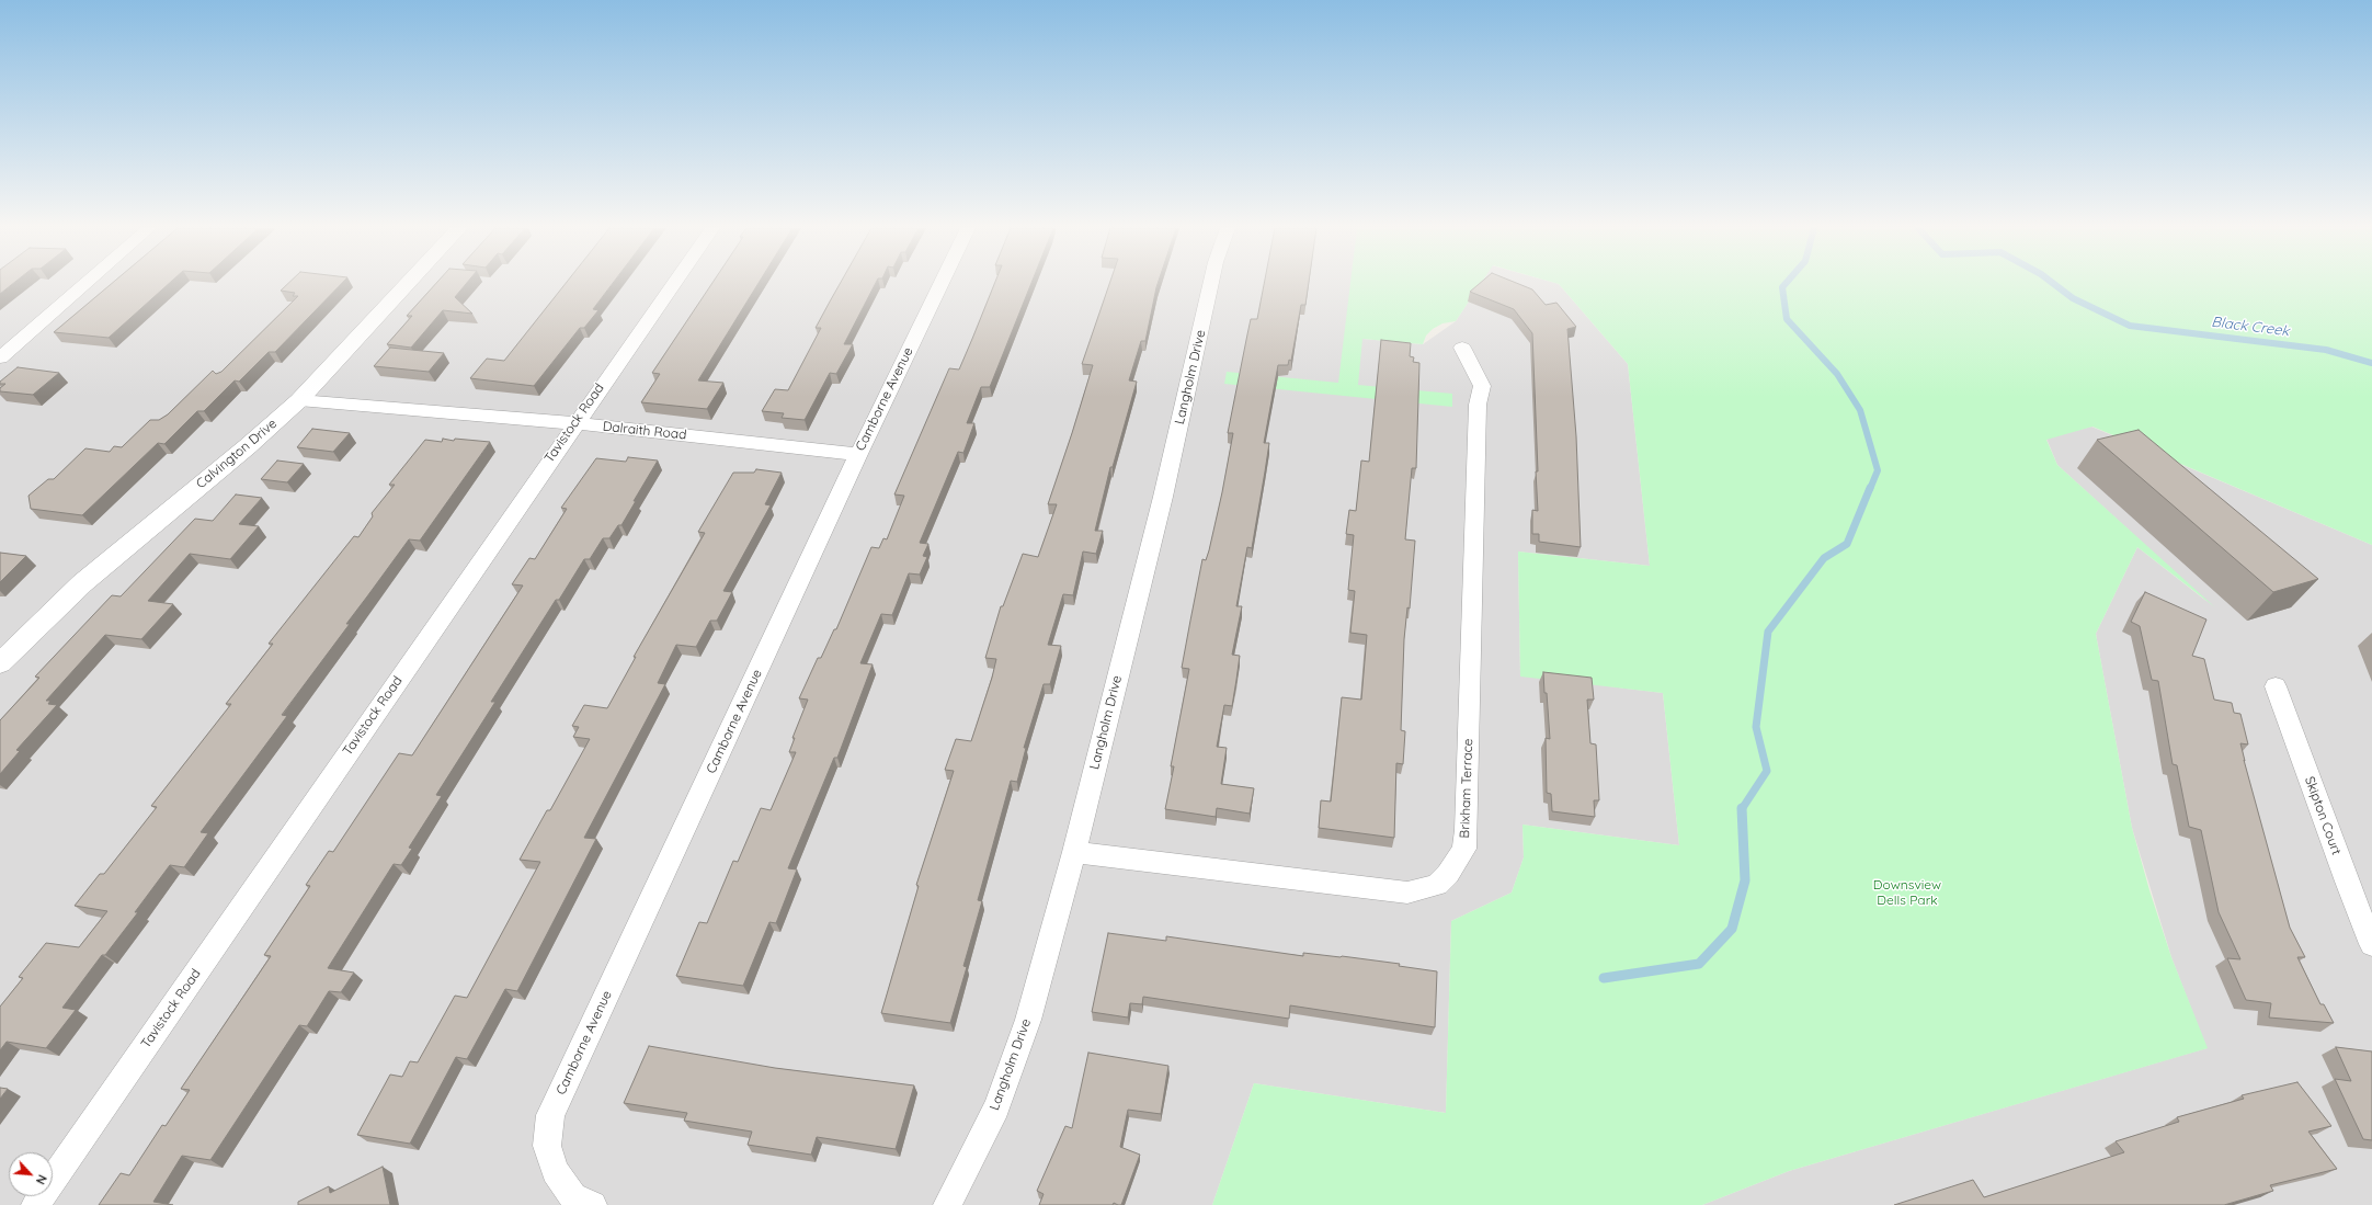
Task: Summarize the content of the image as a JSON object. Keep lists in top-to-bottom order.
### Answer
{
  "streets": {
    "street": [
      "Langholm Drive",
      "Camborne Avenue",
      "Tavistock Road",
      "Dalraith Road",
      "Calvington Drive",
      "Brixham Terrace",
      "Skipton Court"
    ]
  },
  "crossings": [
    ["Langholm Drive", "Brixham Terrace"],
    ["Camborne Avenue", "Dalraith Road"],
    ["Tavistock Road", "Dalraith Road"],
    ["Dalraith Road", "Calvington Drive"]
  ],
  "water": ["Black Creek"],
  "parks": ["Downsview Dells Park"],
  "north": "bottom right"
}
